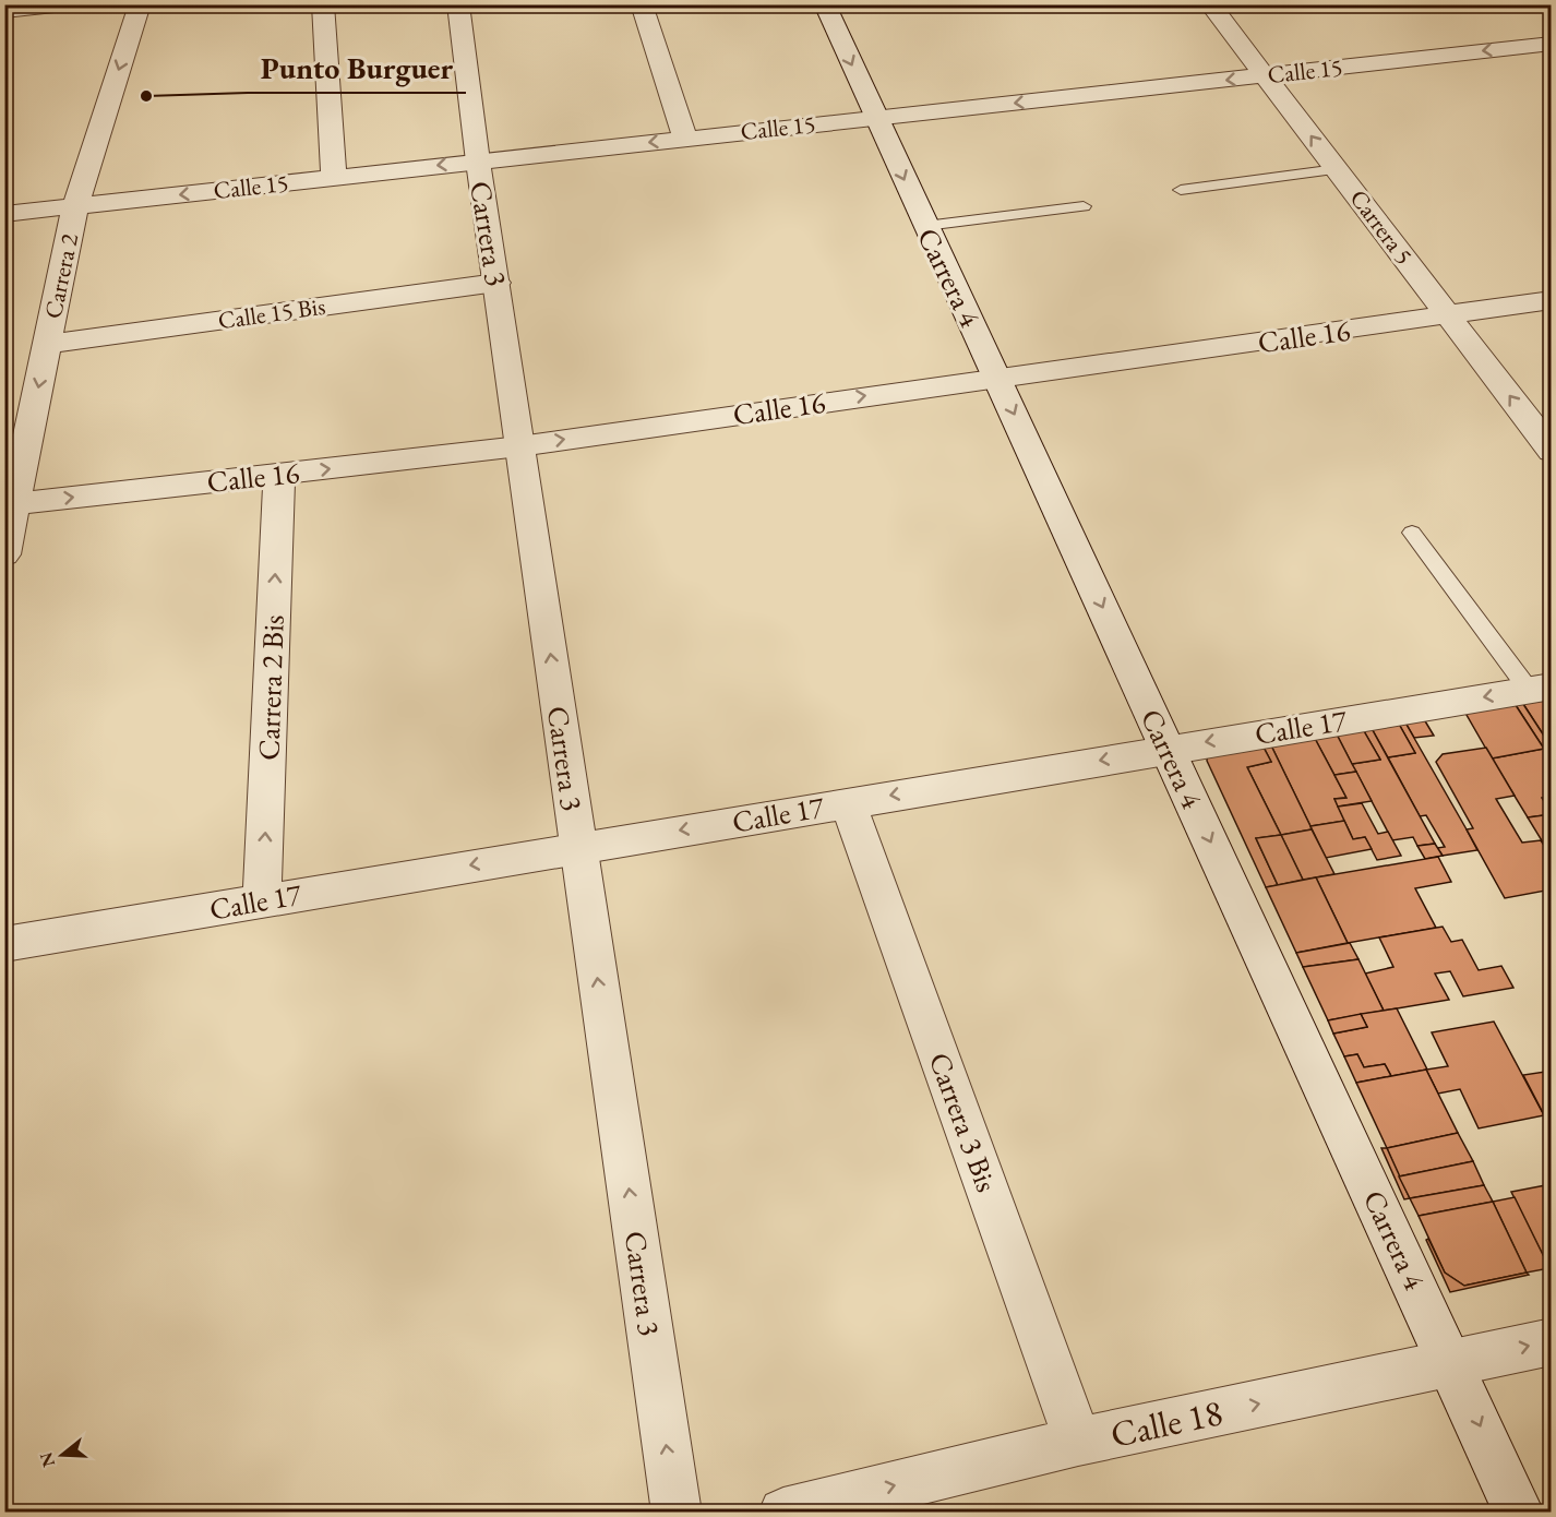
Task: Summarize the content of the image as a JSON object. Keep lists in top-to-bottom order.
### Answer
{
  "streets": {
    "street": [
      "Calle 15",
      "Carrera 5",
      "Carrera 3",
      "Carrera 2",
      "Carrera 4",
      "Calle 15 Bis",
      "Calle 16",
      "Carrera 2 Bis",
      "Calle 17",
      "Carrera 3 Bis",
      "Calle 18"
    ]
  },
  "crossings": [
    ["Calle 15", "Carrera 5"],
    ["Calle 15", "Carrera 3"],
    ["Calle 15", "Carrera 2"],
    ["Calle 15", "Carrera 4"],
    ["Carrera 5", "Calle 16"],
    ["Carrera 3", "Calle 15 Bis"],
    ["Carrera 3", "Calle 16"],
    ["Carrera 3", "Calle 17"],
    ["Carrera 2", "Calle 15 Bis"],
    ["Carrera 2", "Calle 16"],
    ["Carrera 4", "Calle 16"],
    ["Carrera 4", "Calle 17"],
    ["Carrera 4", "Calle 18"],
    ["Calle 16", "Carrera 2 Bis"],
    ["Carrera 2 Bis", "Calle 17"],
    ["Calle 17", "Carrera 3 Bis"],
    ["Carrera 3 Bis", "Calle 18"]
  ],
  "one_way": [
    "Calle 15",
    "Carrera 5",
    "Carrera 3",
    "Carrera 4",
    "Calle 16",
    "Carrera 2 Bis",
    "Calle 17",
    "Calle 18"
  ],
  "places": ["Punto Burguer"],
  "north": "left"
}
